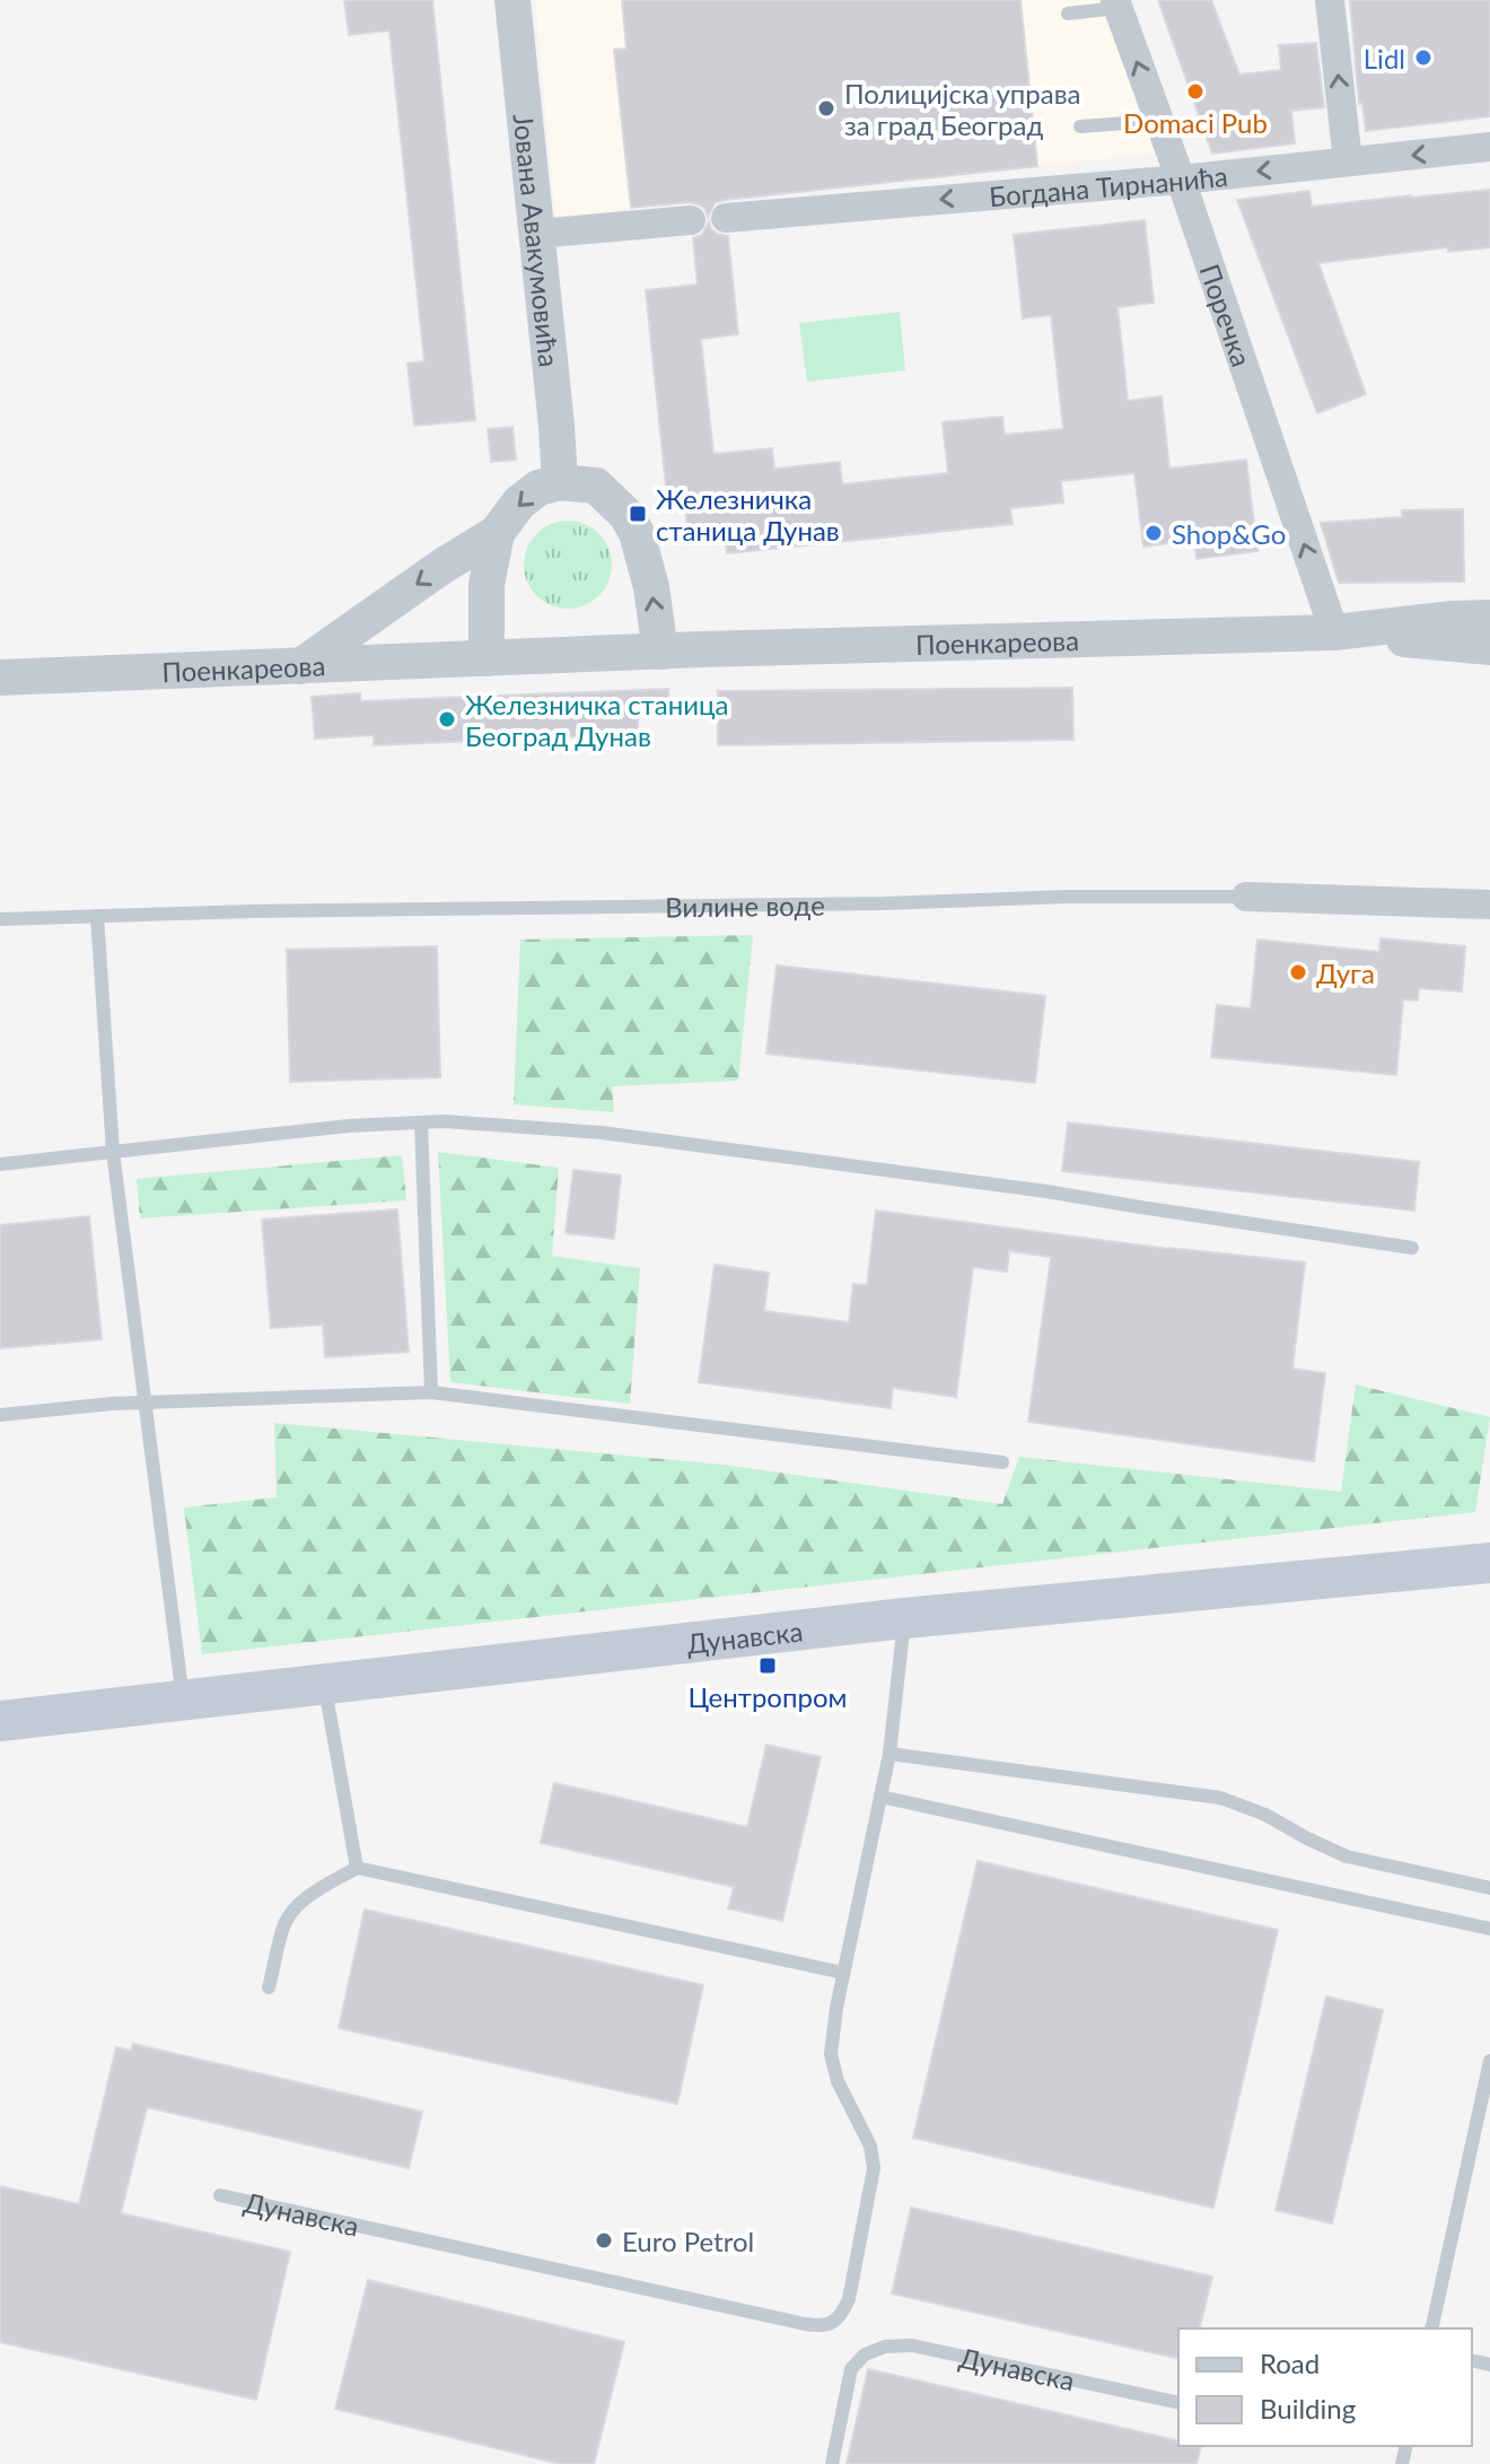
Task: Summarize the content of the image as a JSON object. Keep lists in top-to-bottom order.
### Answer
{
  "streets": {
    "main road": ["Дунавска"],
    "street": [
      "Богдана Тирнанића",
      "Јована Авакумовића",
      "Поречка",
      "Поенкареова",
      "Вилине воде"
    ]
  },
  "crossings": [
    ["Богдана Тирнанића", "Поречка"],
    ["Поречка", "Поенкареова"]
  ],
  "one_way": ["Богдана Тирнанића", "Поречка"],
  "places": {
    "other": [
      "Lidl",
      "Domaci Pub",
      "Полицијска управа за град Београд",
      "Shop&Go",
      "Железничка станица Београд Дунав",
      "Дуга",
      "Euro Petrol"
    ],
    "transit": ["Железничка станица Дунав", "Центропром"]
  },
  "legend": ["Road", "Building"]
}
